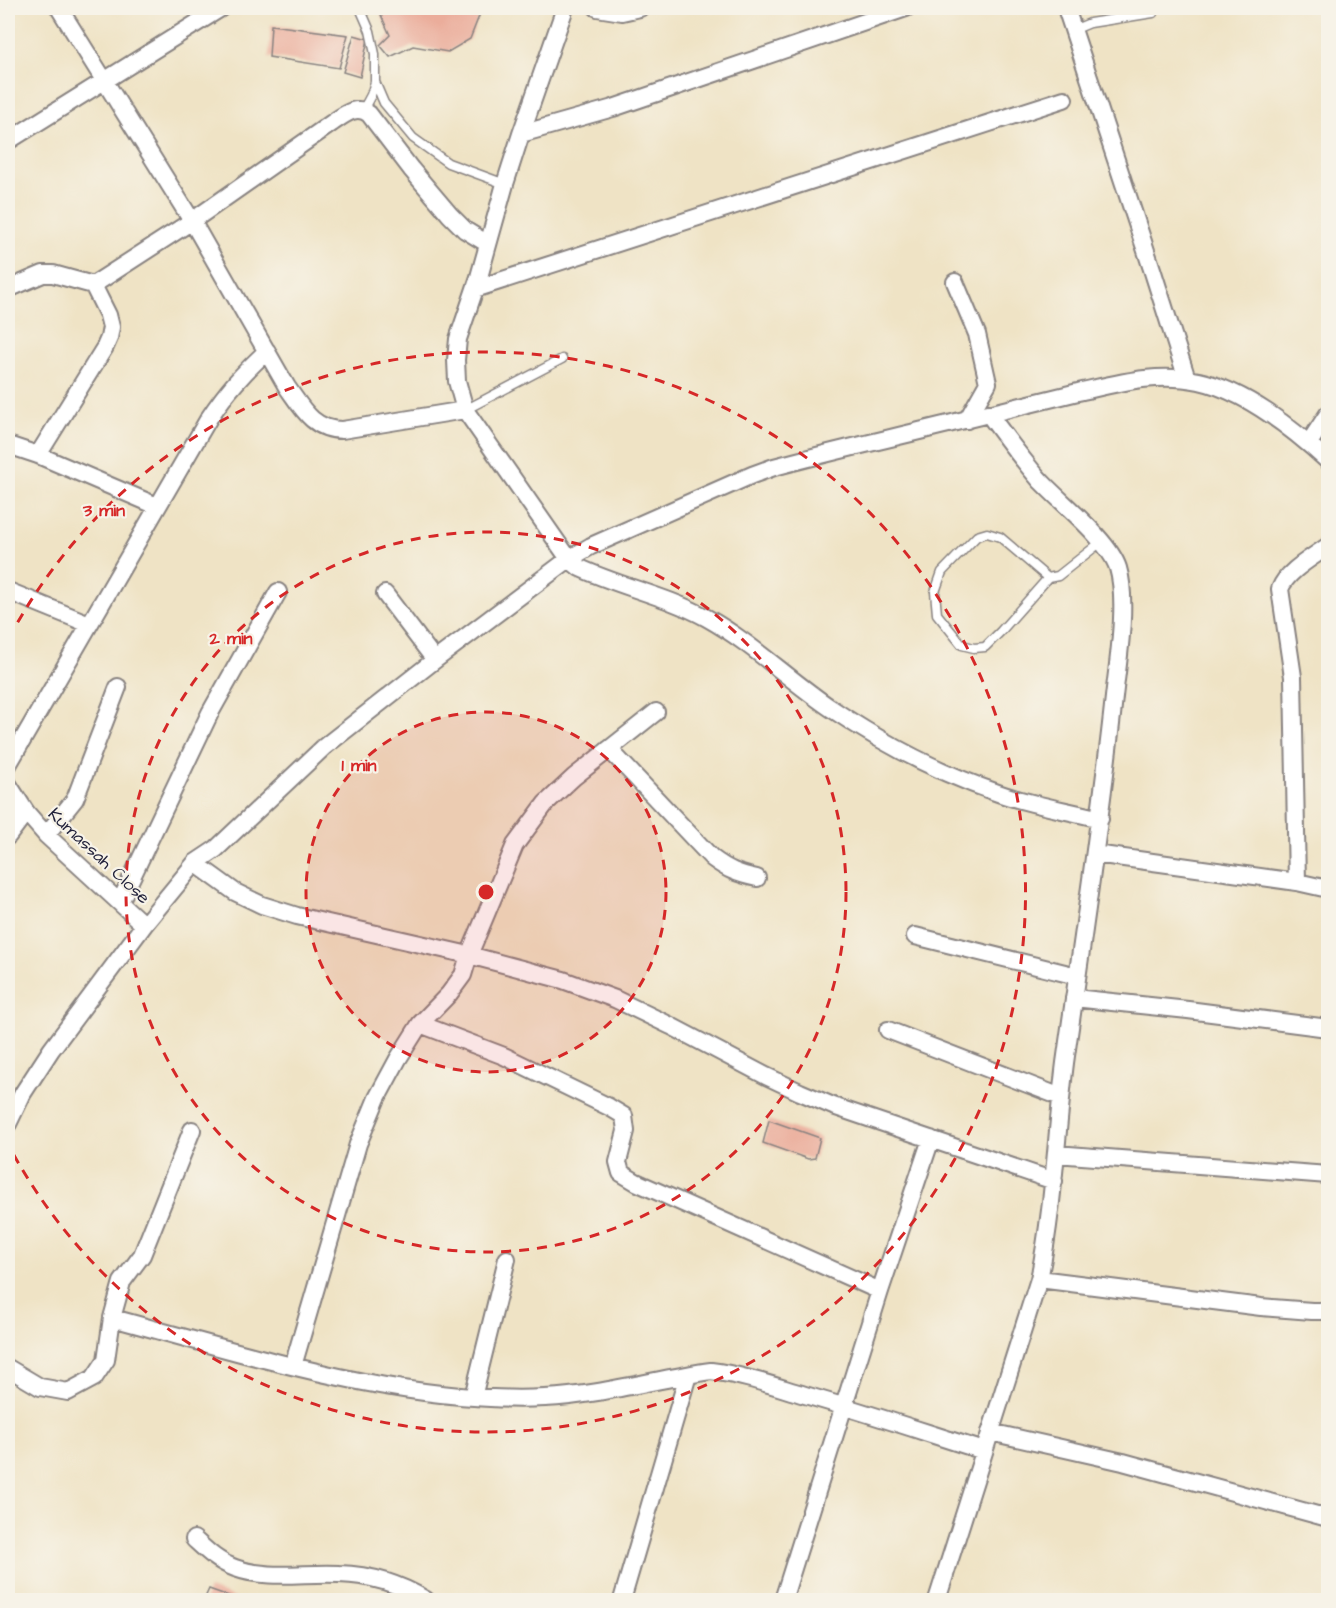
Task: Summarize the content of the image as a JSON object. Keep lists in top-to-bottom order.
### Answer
{
  "streets": {
    "street": ["Kumassah Close"]
  },
  "rings": ["3 min", "2 min", "1 min"]
}
